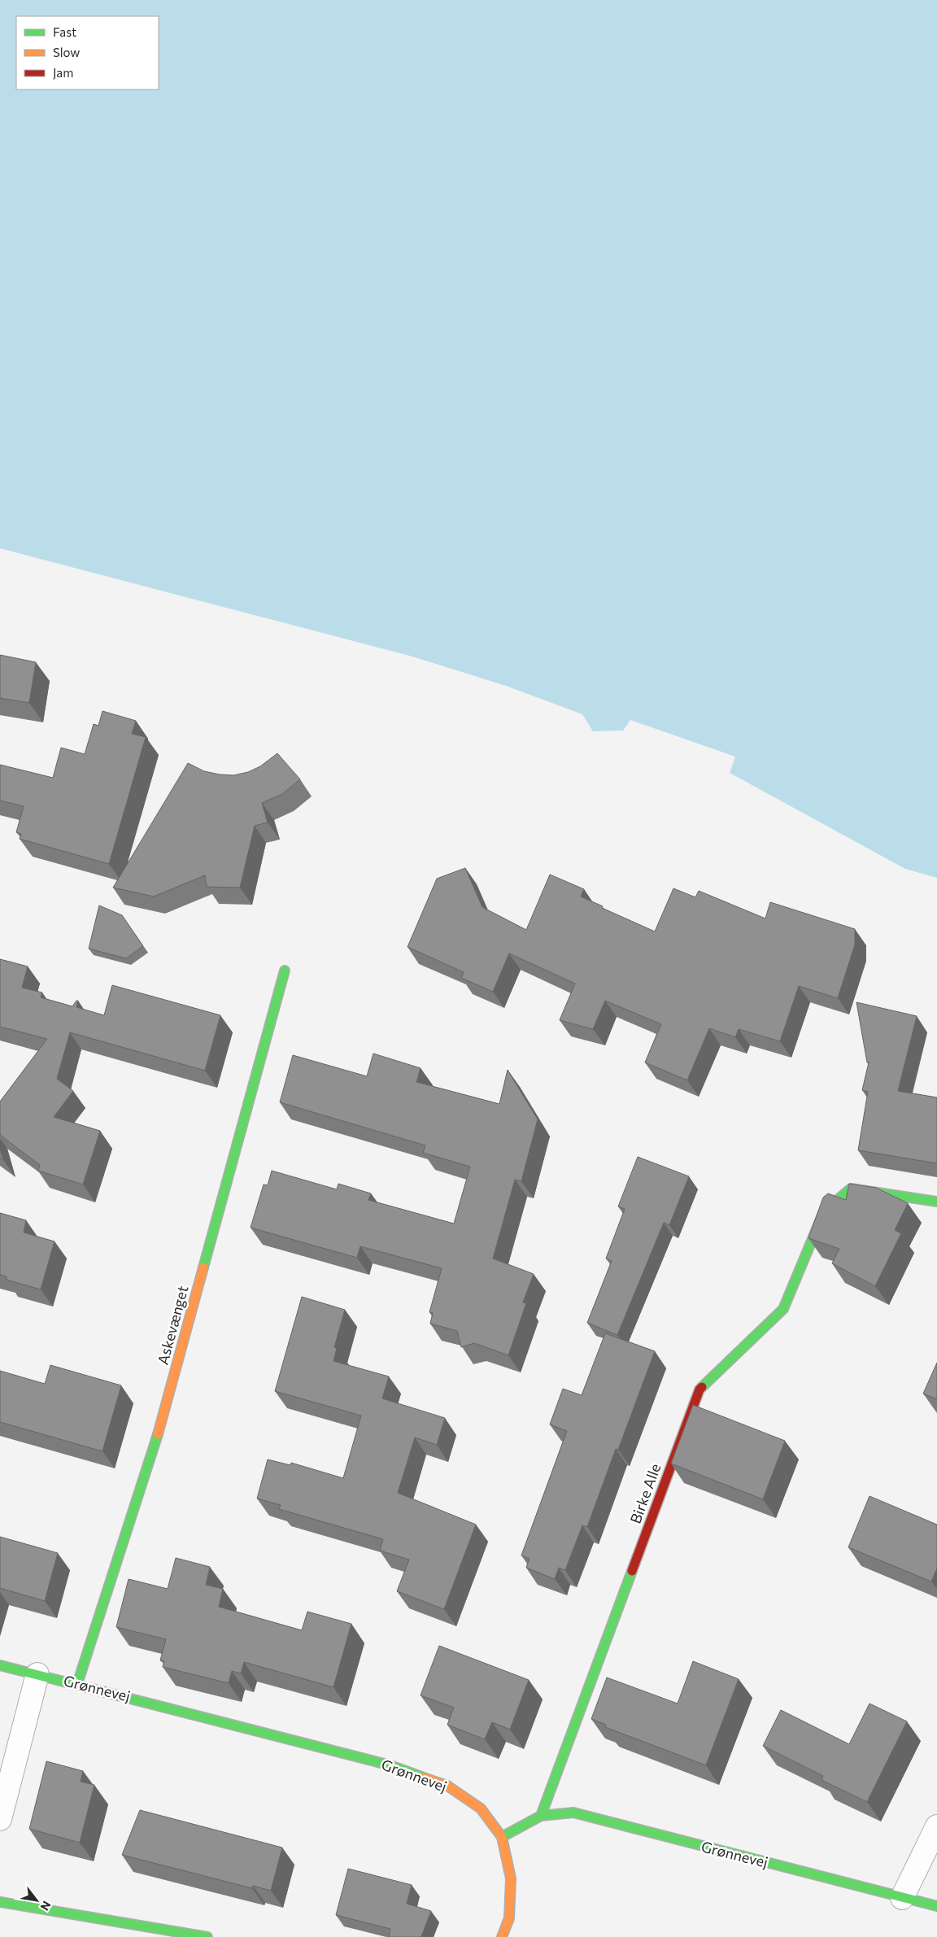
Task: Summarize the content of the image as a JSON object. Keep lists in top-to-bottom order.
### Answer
{
  "streets": {
    "street": ["Askevænget", "Birke Alle", "Grønnevej"]
  },
  "crossings": [
    ["Askevænget", "Grønnevej"],
    ["Birke Alle", "Grønnevej"]
  ],
  "legend": ["Fast", "Slow", "Jam"],
  "north": "bottom right"
}
